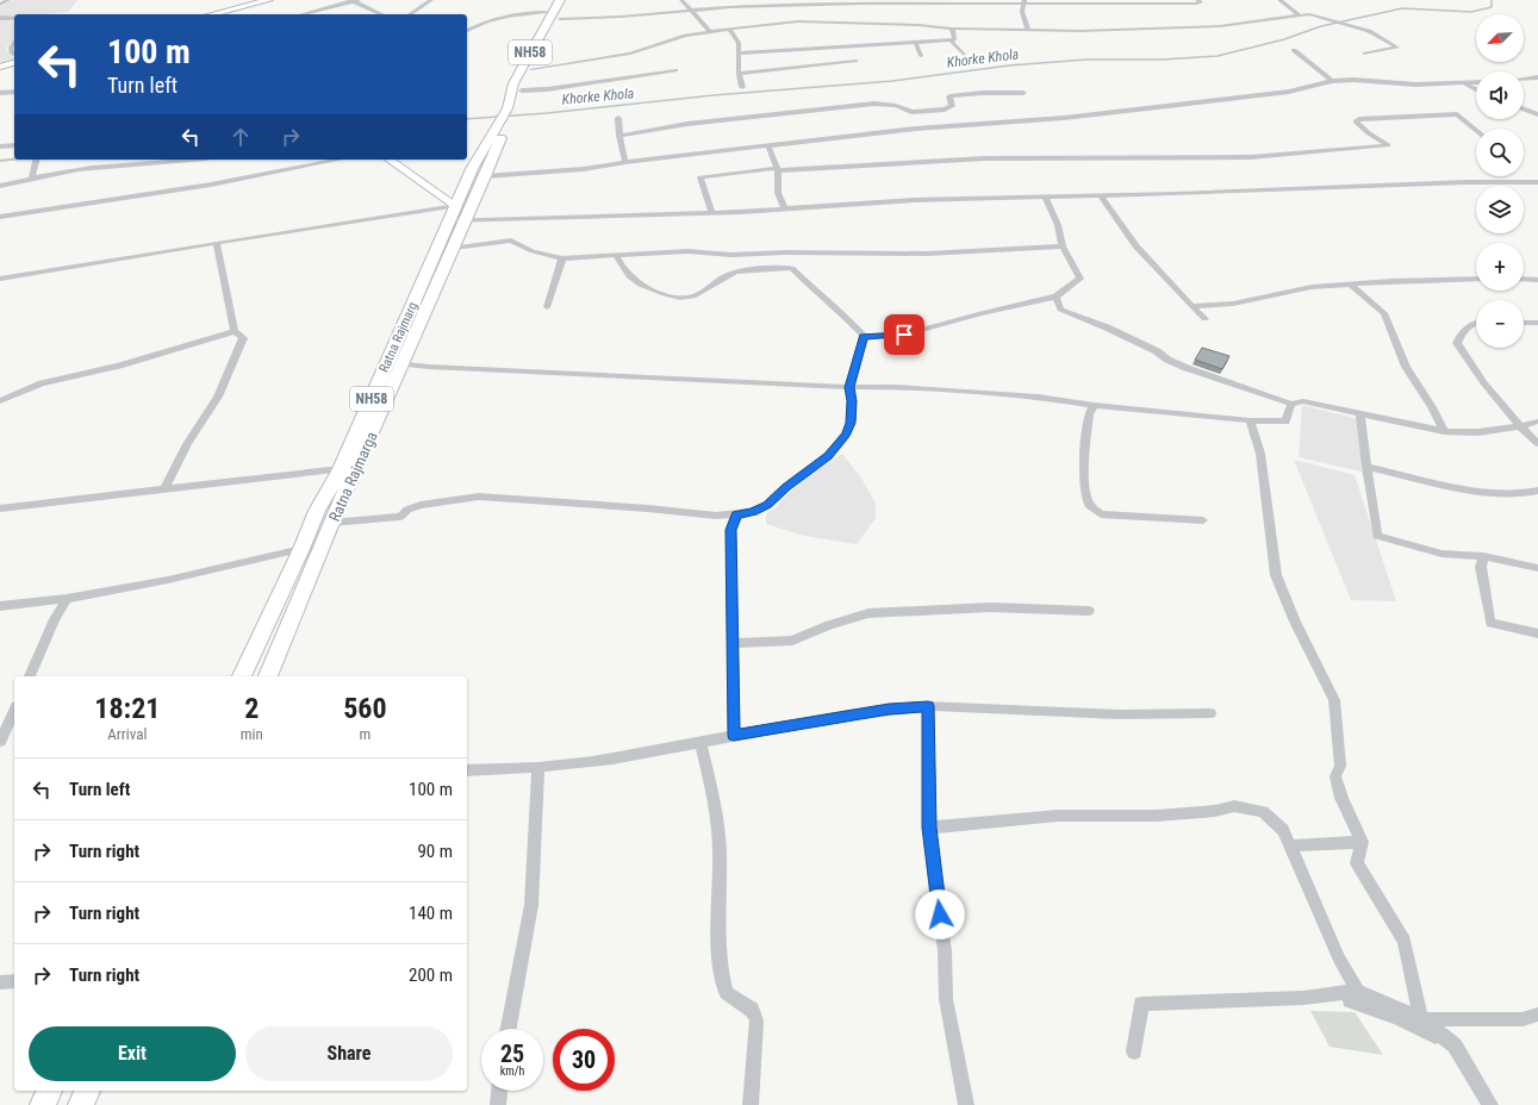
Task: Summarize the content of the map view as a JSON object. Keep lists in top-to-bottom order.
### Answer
{
  "streets": {
    "main road": ["NH58", "Ratna Rajmarg", "Ratna Rajmarga"]
  },
  "crossings": [
    ["Ratna Rajmarg", "Ratna Rajmarga"]
  ],
  "water": ["Khorke Khola"],
  "north": "bottom left",
  "page": {
    "map_buttons": ["+", "−"],
    "turn": ["100 m", "Turn left"],
    "eta": [
      "18:21",
      "Arrival",
      "2",
      "min",
      "560",
      "m"
    ],
    "list": [
      {
        "name": "Turn left",
        "value": "100 m"
      },
      {
        "name": "Turn right",
        "value": "90 m"
      },
      {
        "name": "Turn right",
        "value": "140 m"
      },
      {
        "name": "Turn right",
        "value": "200 m"
      }
    ],
    "buttons": ["Exit", "Share"],
    "speed": "25 km/h",
    "limit": "30"
  }
}
